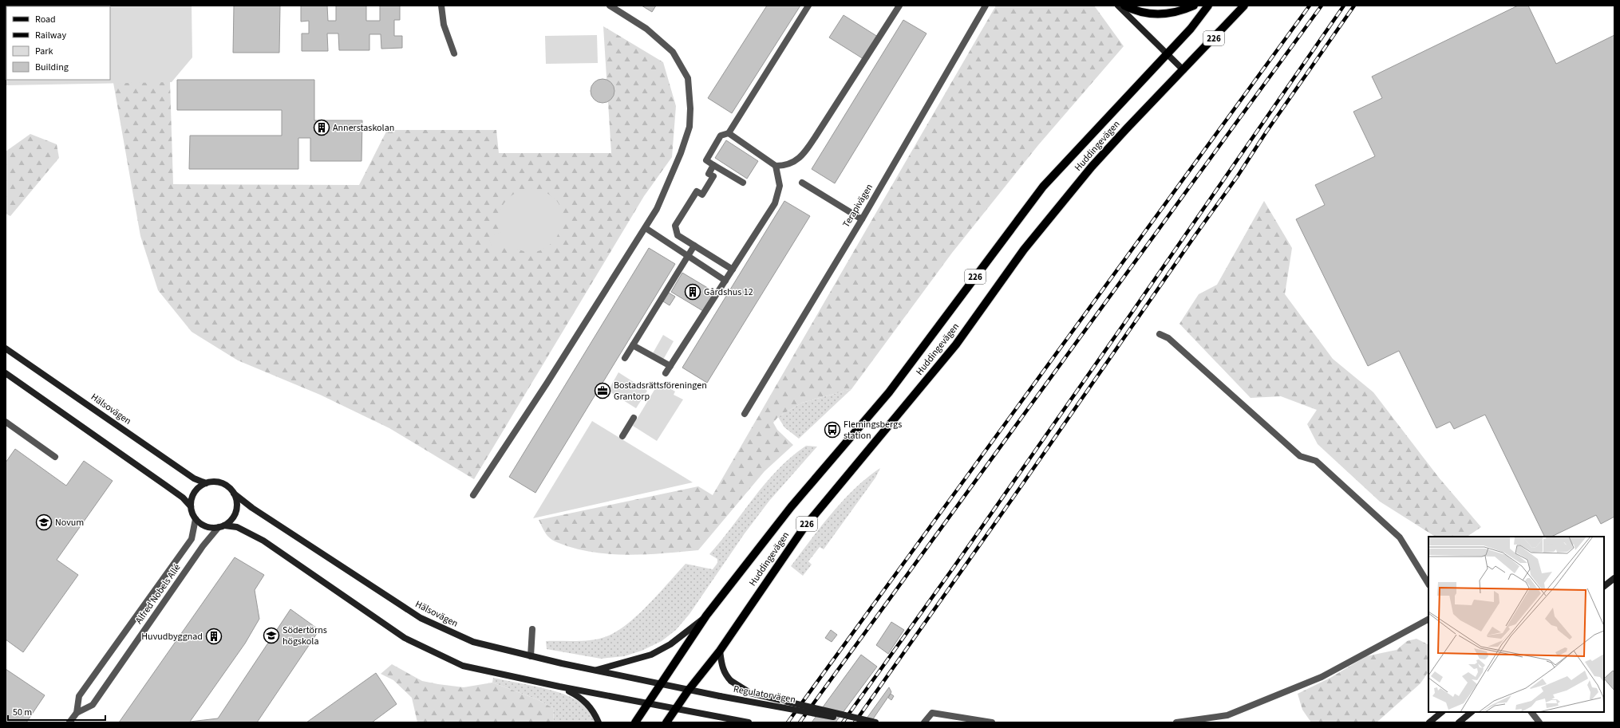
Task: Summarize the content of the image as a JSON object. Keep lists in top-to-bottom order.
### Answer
{
  "streets": {
    "main road": ["226", "Huddingevägen"],
    "street": [
      "Terapivägen",
      "Hälsovägen",
      "Alfred Nobels Allé",
      "Regulatorvägen"
    ]
  },
  "crossings": [
    ["Huddingevägen", "Hälsovägen"],
    ["Huddingevägen", "Regulatorvägen"],
    ["Hälsovägen", "Alfred Nobels Allé"],
    ["Hälsovägen", "Regulatorvägen"]
  ],
  "places": {
    "building": ["Annerstaskolan", "Gårdshus 12", "Huvudbyggnad"],
    "office": ["Bostadsrättsföreningen Grantorp"],
    "bus stop": ["Flemingsbergs station"],
    "school or university": ["Novum", "Södertörns högskola"]
  },
  "legend": [
    "Road",
    "Railway",
    "Park",
    "Building"
  ],
  "scale_bar": "50 m"
}
